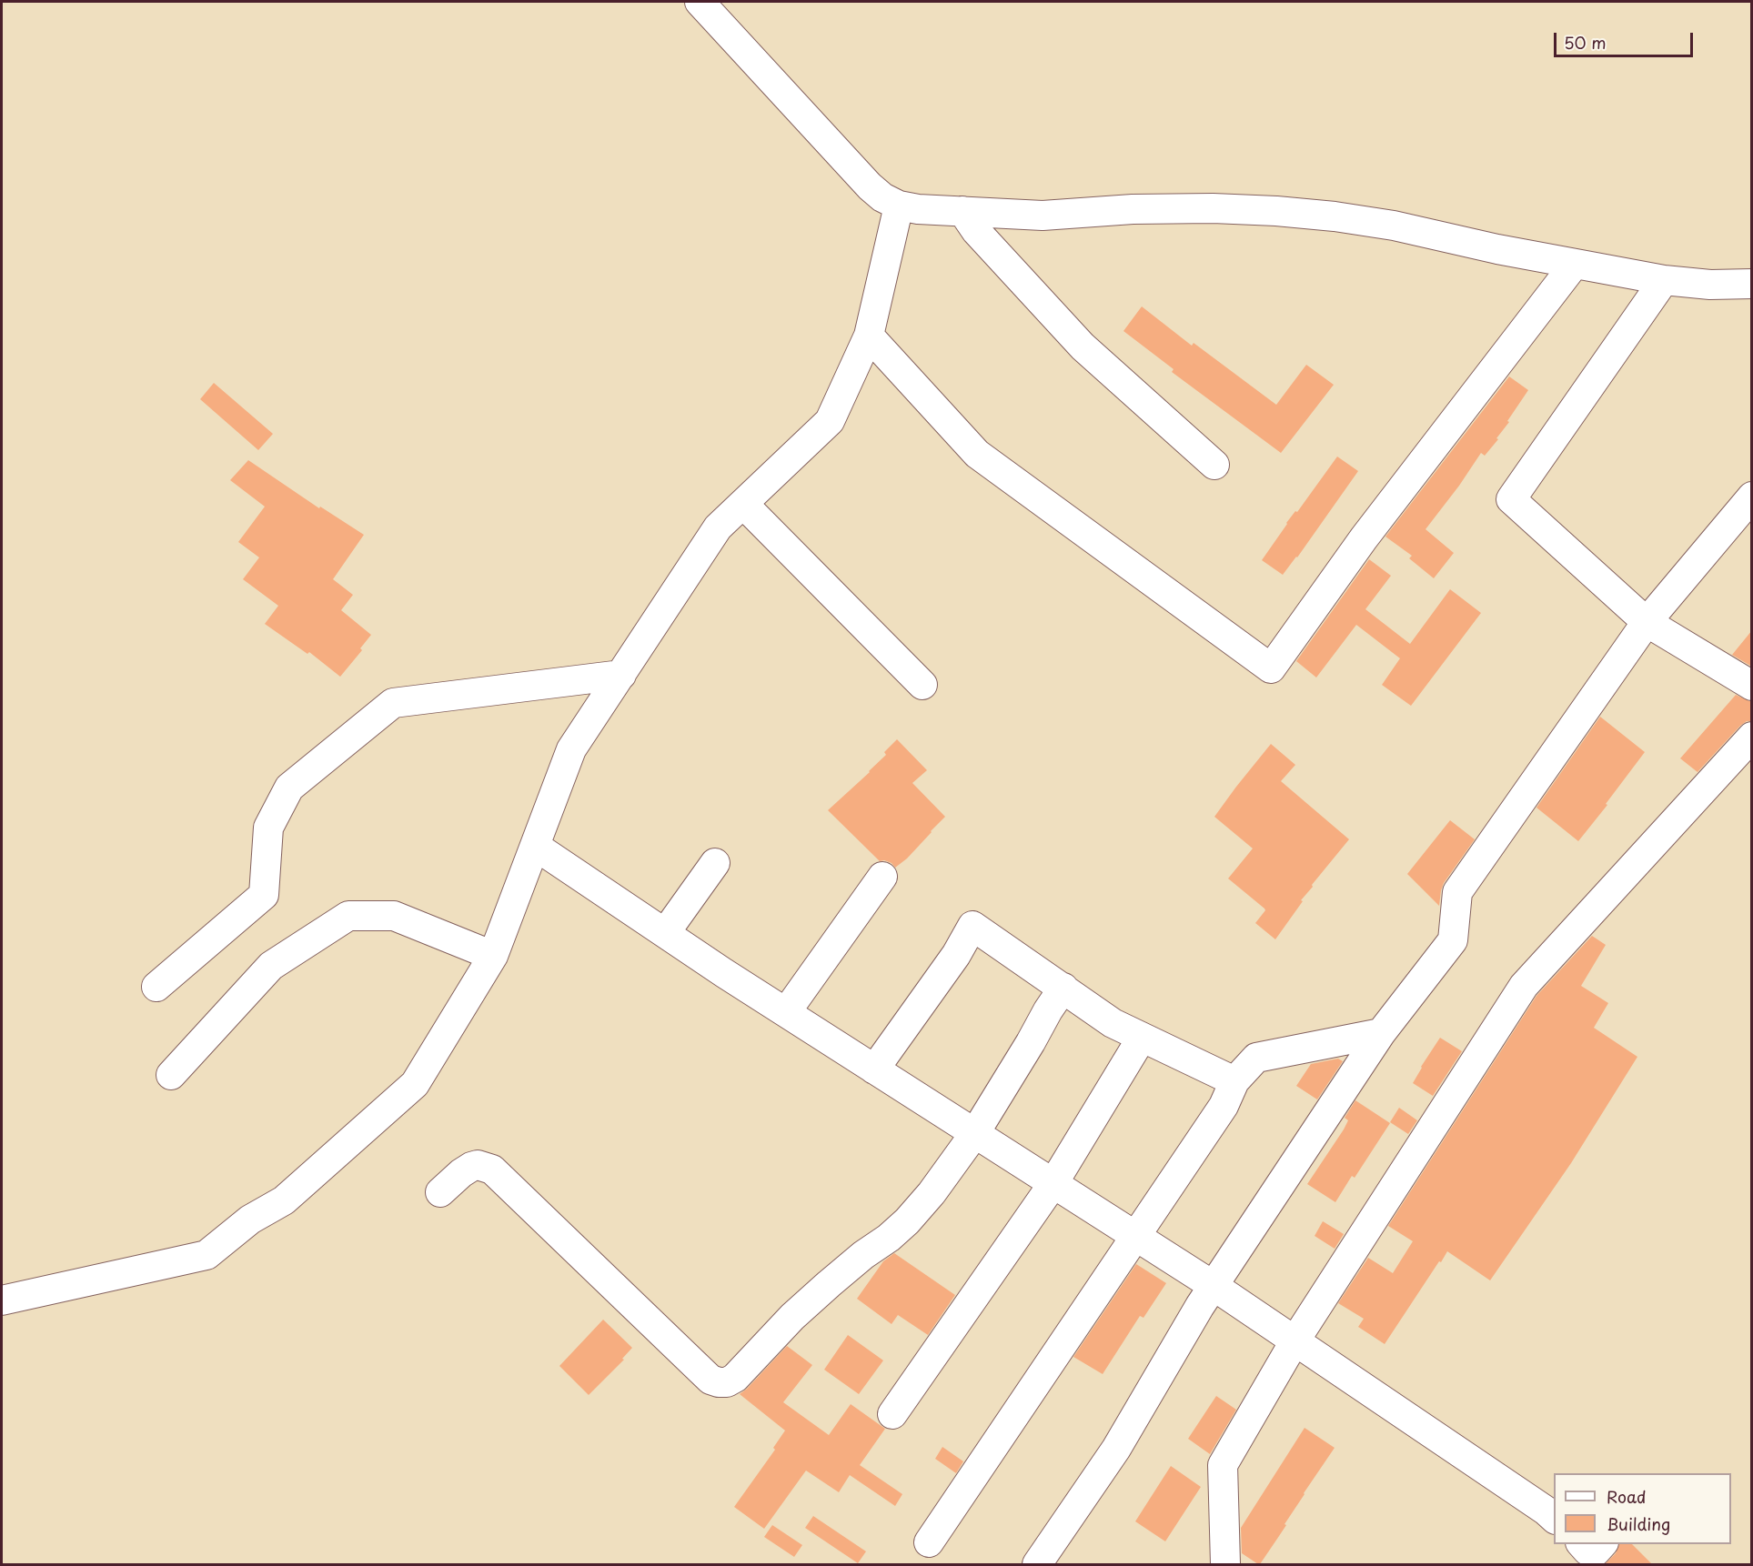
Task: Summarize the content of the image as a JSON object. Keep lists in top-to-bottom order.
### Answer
{
  "legend": ["Road", "Building"],
  "scale_bar": "50 m"
}
